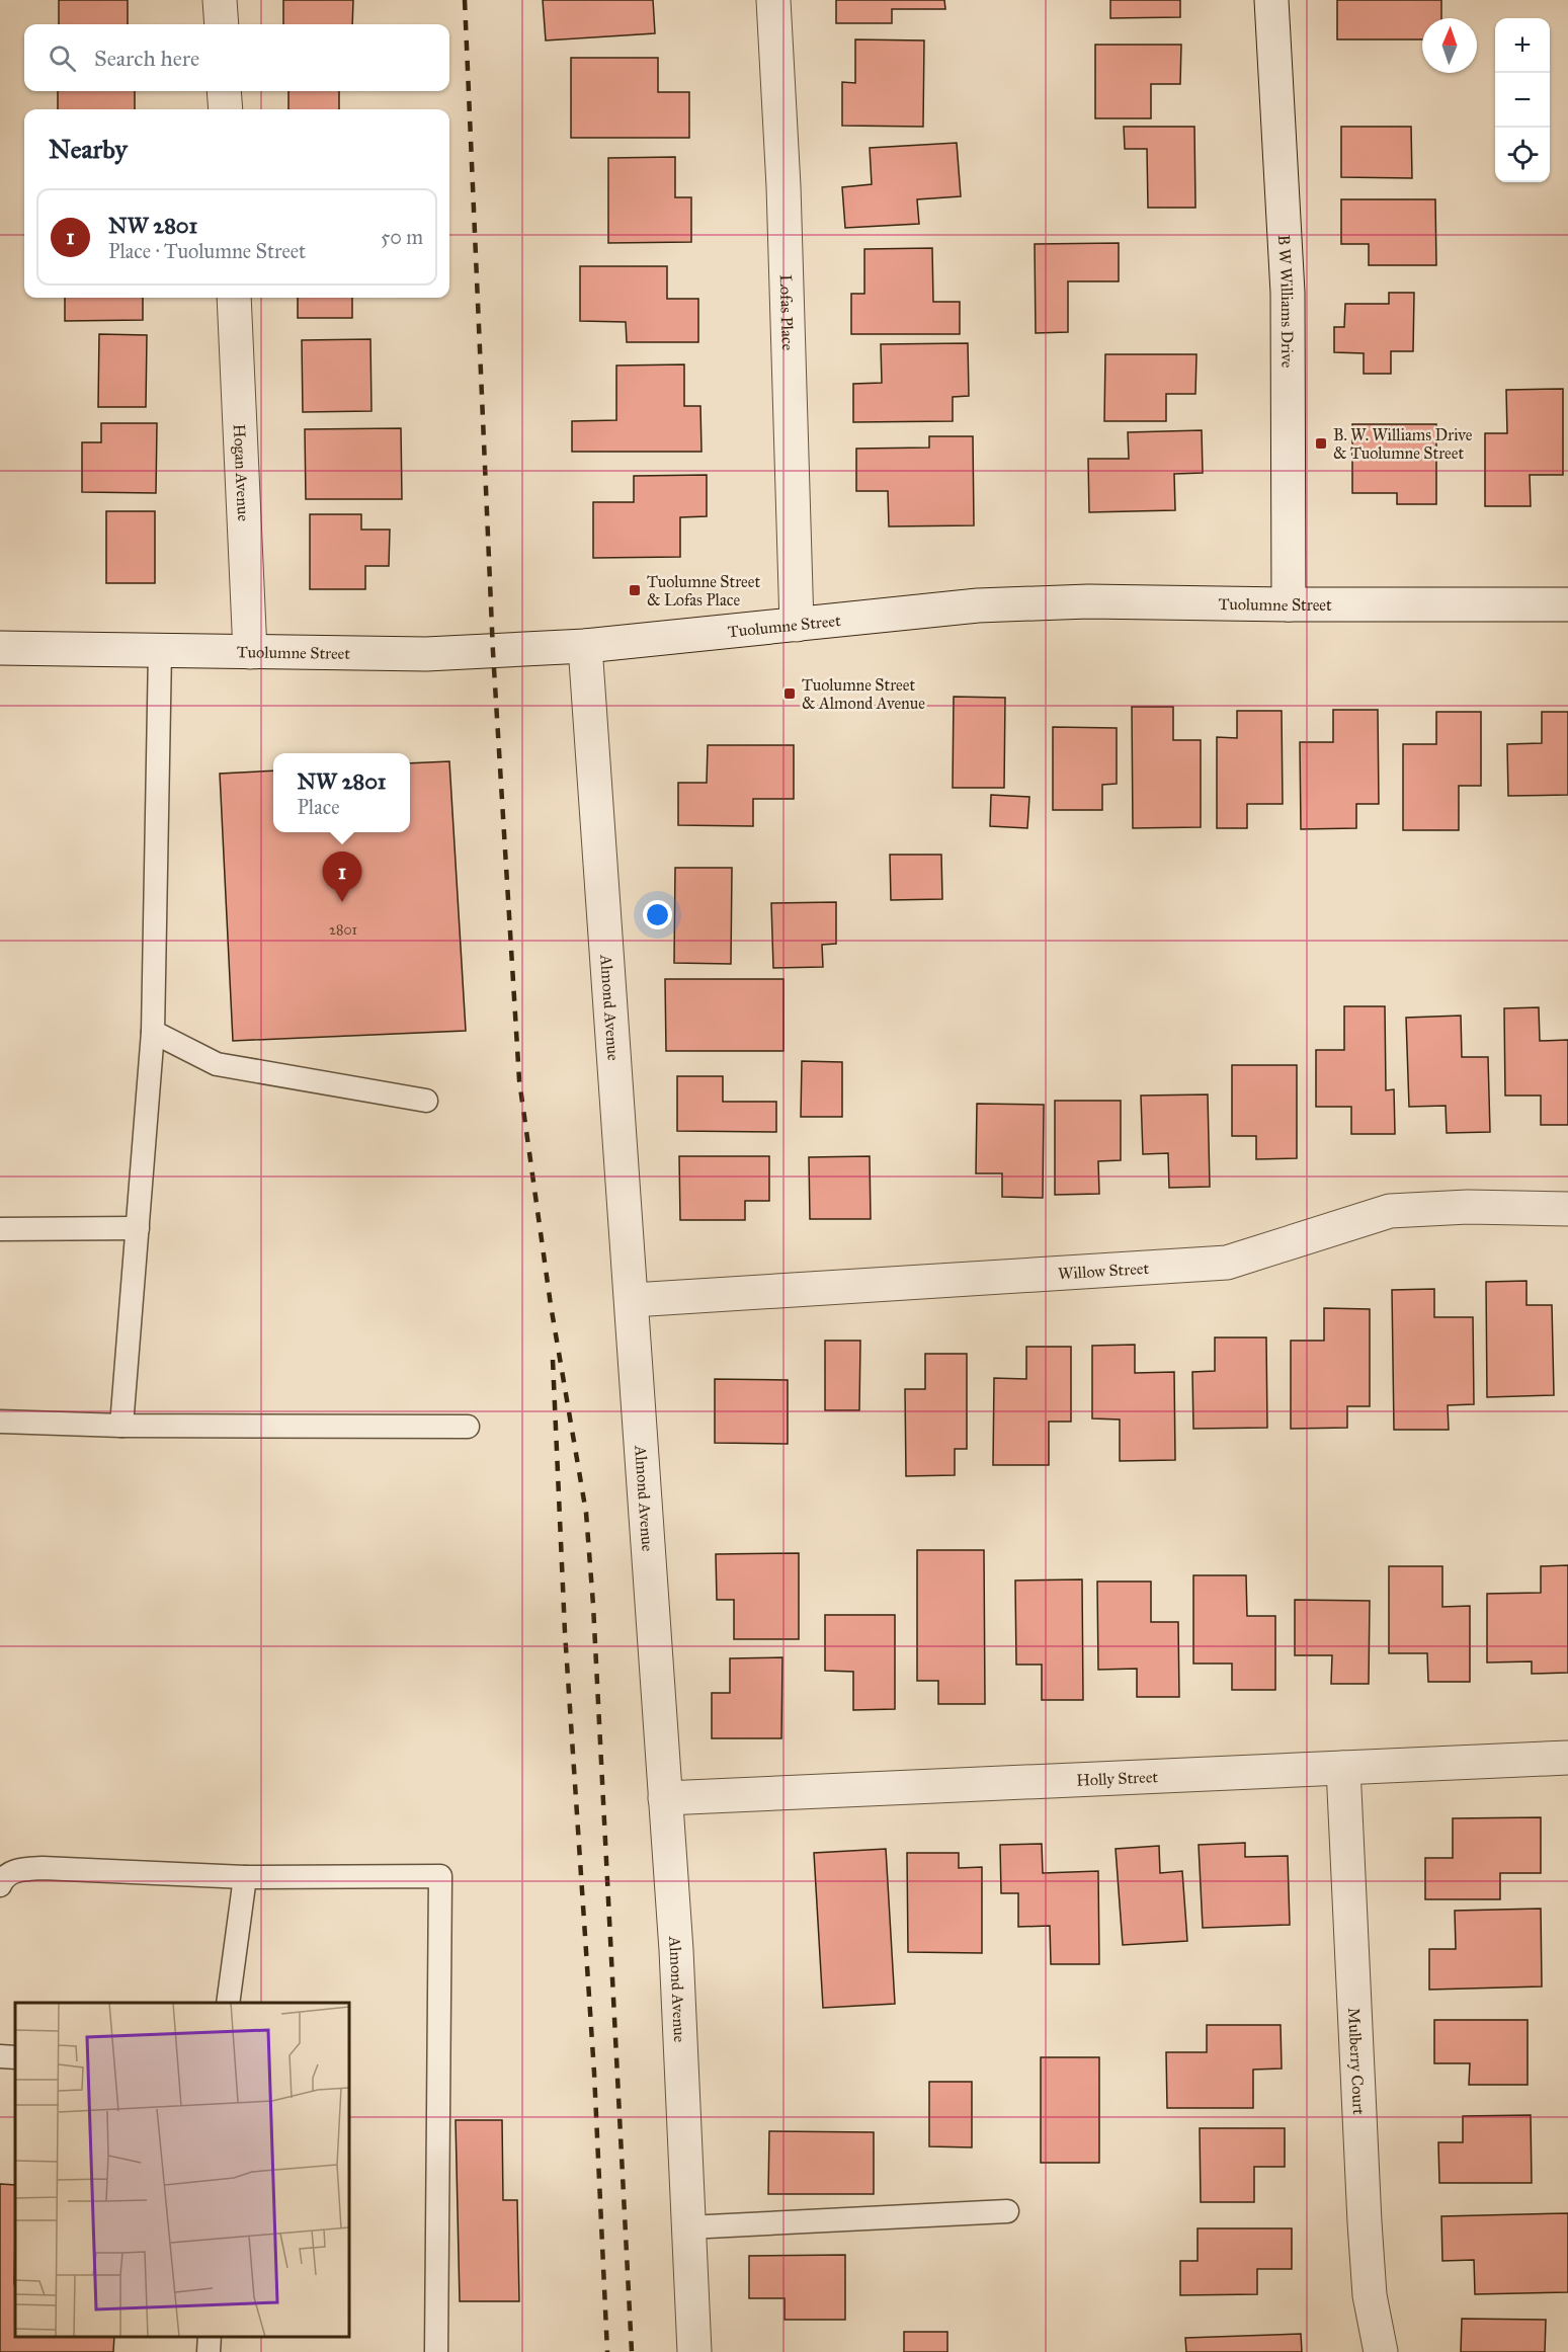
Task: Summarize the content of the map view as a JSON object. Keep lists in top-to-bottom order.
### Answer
{
  "streets": {
    "street": [
      "B W Williams Drive",
      "Lofas Place",
      "Hogan Avenue",
      "Tuolumne Street",
      "Almond Avenue",
      "Willow Street",
      "Holly Street",
      "Mulberry Court"
    ]
  },
  "crossings": [
    ["B W Williams Drive", "Tuolumne Street"],
    ["Lofas Place", "Tuolumne Street"],
    ["Hogan Avenue", "Tuolumne Street"],
    ["Tuolumne Street", "Almond Avenue"],
    ["Almond Avenue", "Willow Street"],
    ["Almond Avenue", "Holly Street"],
    ["Holly Street", "Mulberry Court"]
  ],
  "places": {
    "transit": ["B. W. Williams Drive & Tuolumne Street", "Tuolumne Street & Lofas Place", "Tuolumne Street & Almond Avenue"]
  },
  "house_numbers": ["2801"],
  "north": "top",
  "page": {
    "map_buttons": ["+", "−"],
    "search": "Search here",
    "heading": "Nearby",
    "list": [
      {
        "mark": "1",
        "name": "NW 2801",
        "note": "Place · Tuolumne Street",
        "value": "50 m"
      }
    ],
    "popup": ["NW 2801", "Place"],
    "pins": "1"
  }
}
